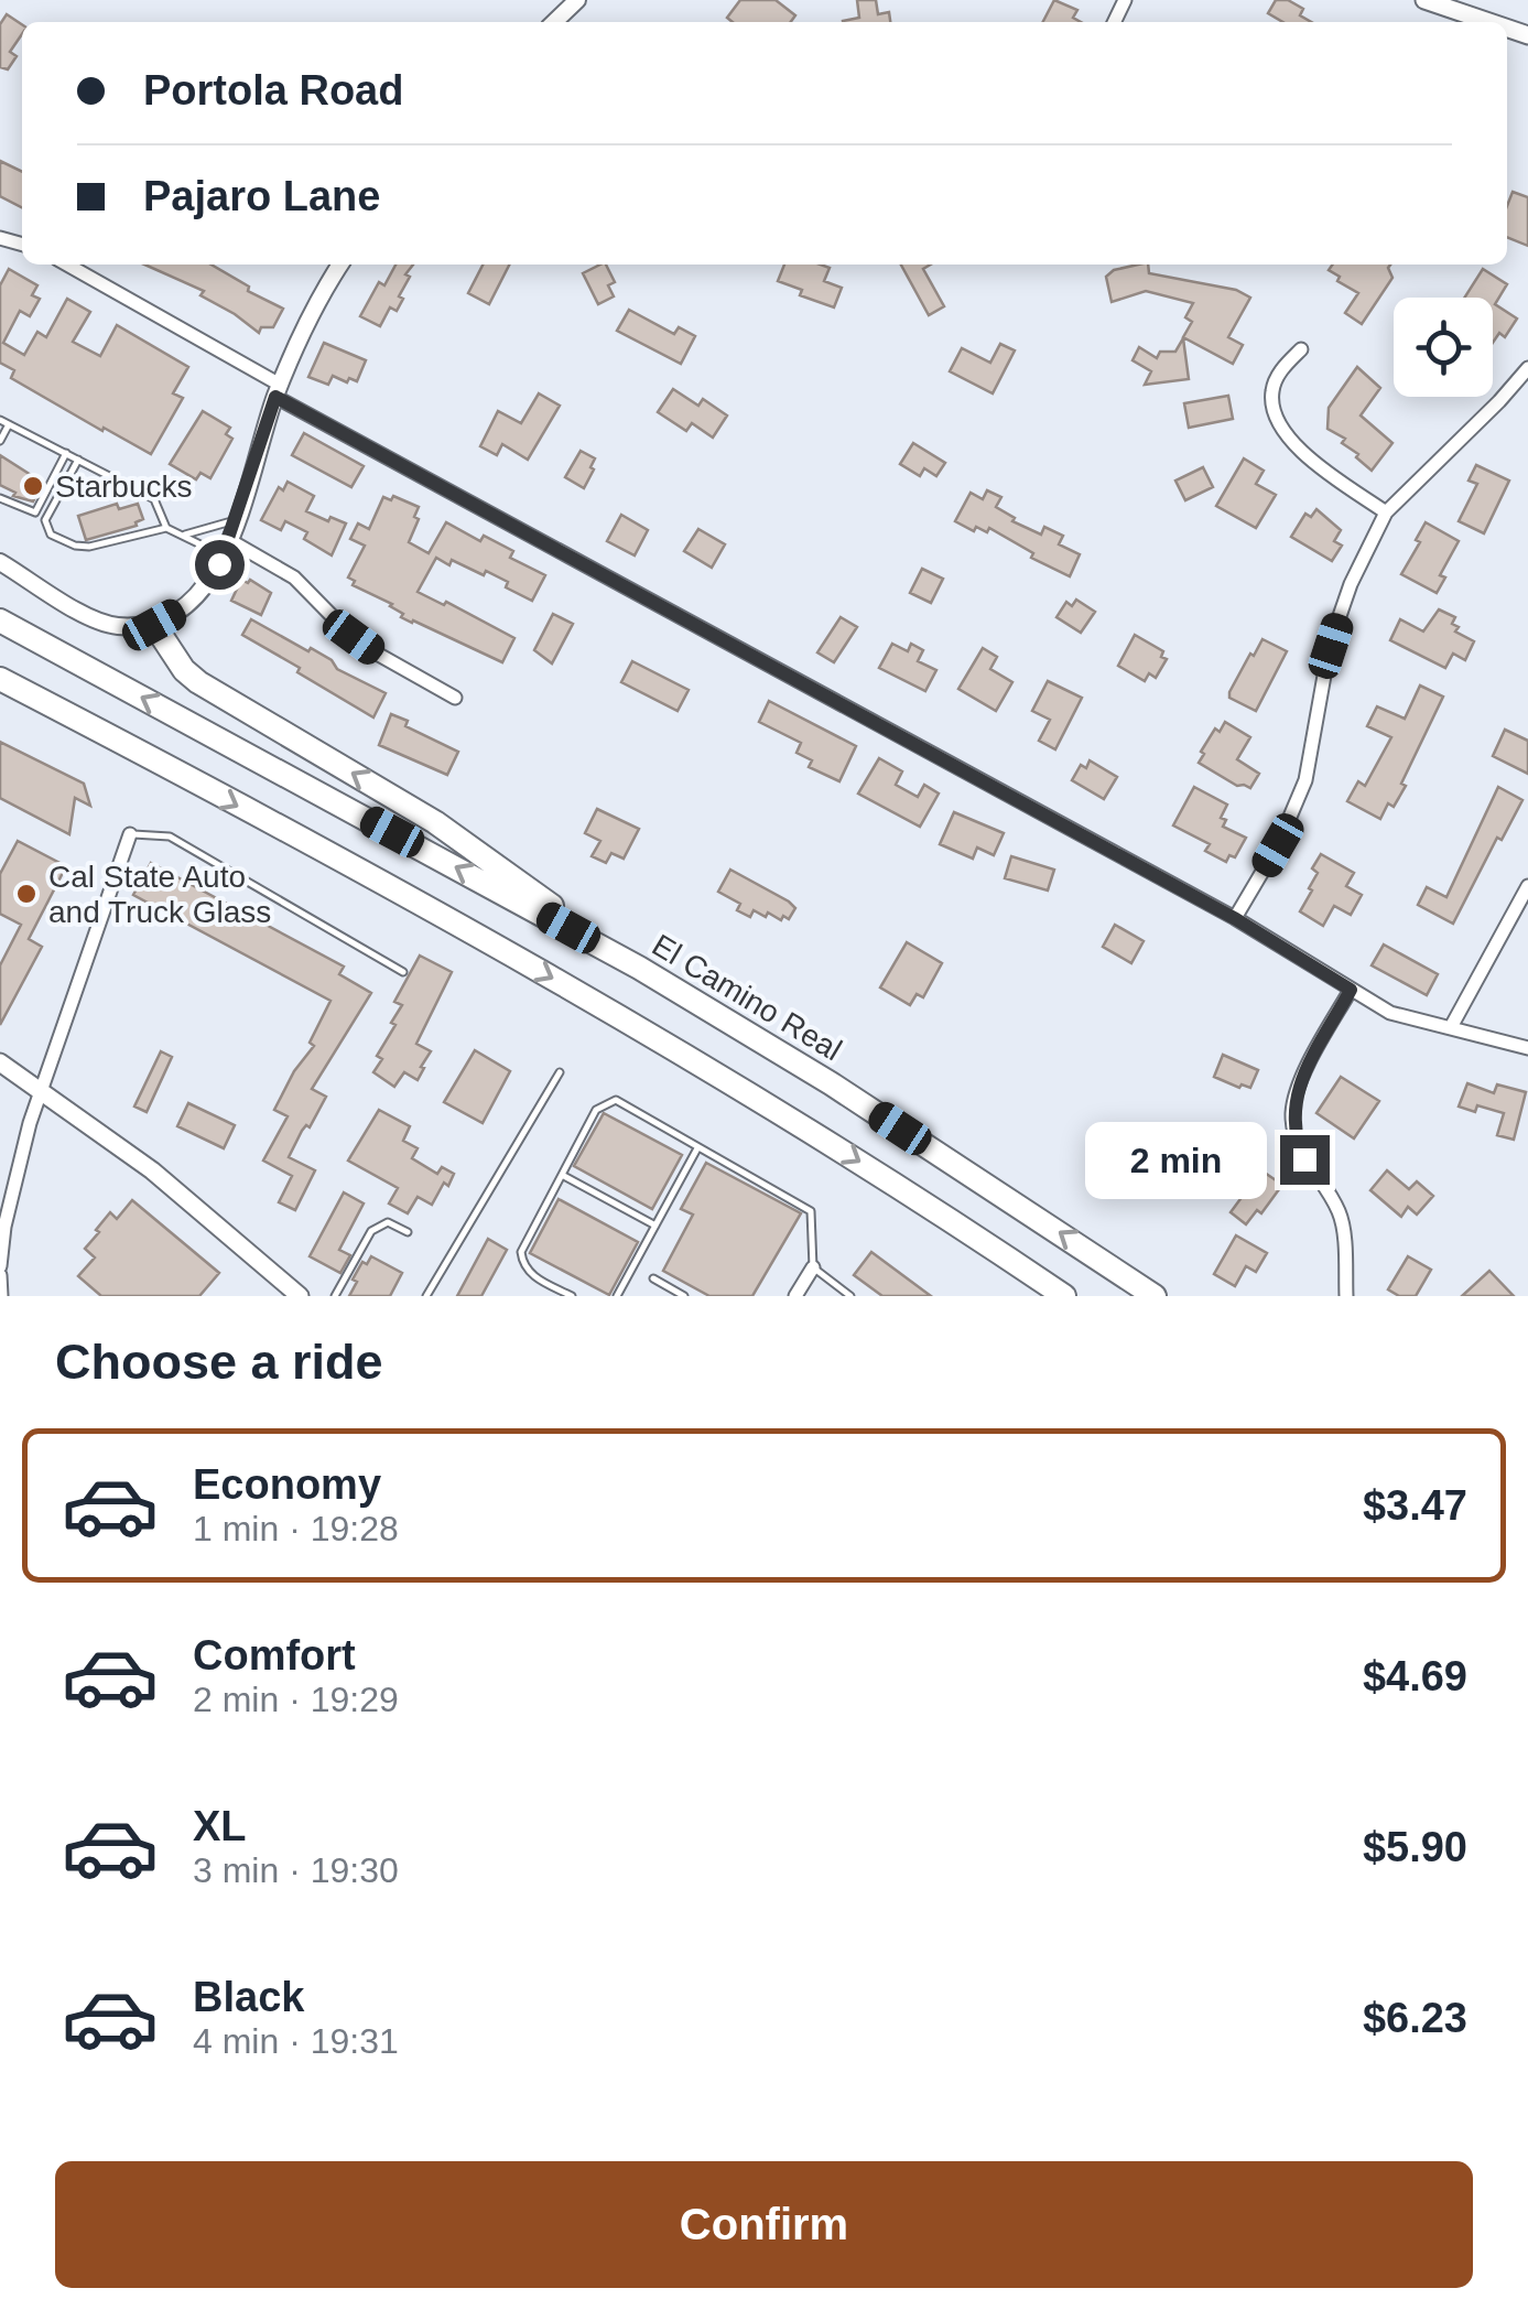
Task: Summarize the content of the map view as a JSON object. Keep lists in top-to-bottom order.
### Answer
{
  "streets": {
    "highway": ["El Camino Real"]
  },
  "places": ["Starbucks", "Cal State Auto and Truck Glass"],
  "page": {
    "banner": ["Portola Road", "Pajaro Lane"],
    "bubble": "2 min",
    "heading": "Choose a ride",
    "list": [
      {
        "name": "Economy",
        "note": "1 min · 19:28",
        "value": "$3.47"
      },
      {
        "name": "Comfort",
        "note": "2 min · 19:29",
        "value": "$4.69"
      },
      {
        "name": "XL",
        "note": "3 min · 19:30",
        "value": "$5.90"
      },
      {
        "name": "Black",
        "note": "4 min · 19:31",
        "value": "$6.23"
      }
    ],
    "buttons": "Confirm"
  }
}
